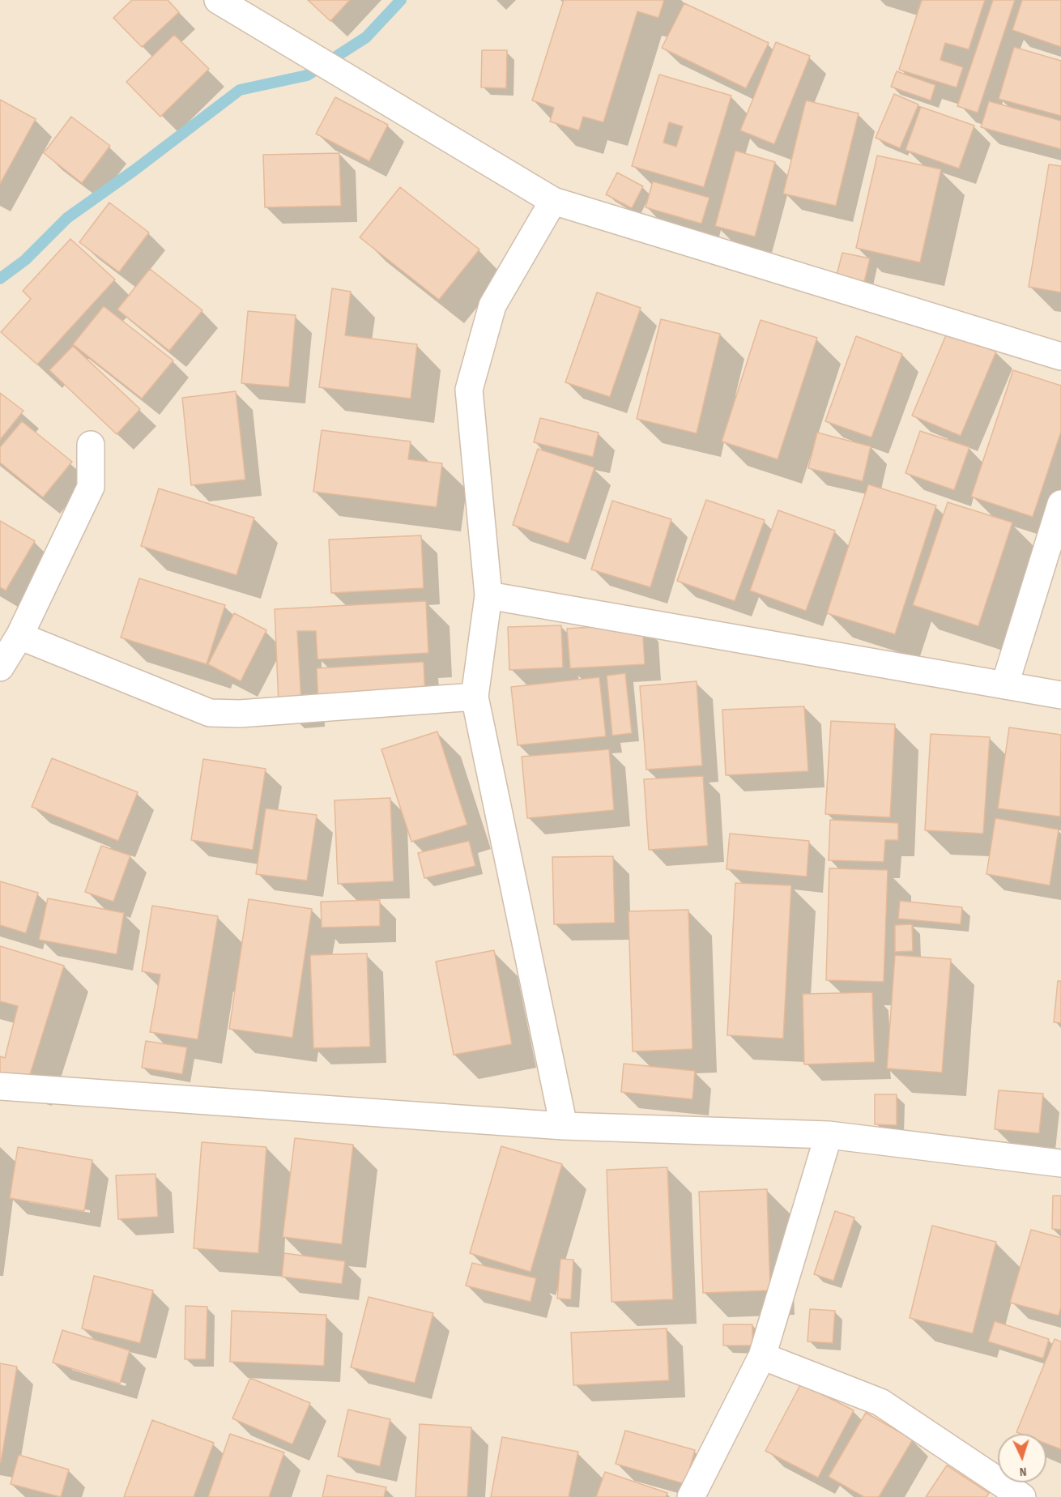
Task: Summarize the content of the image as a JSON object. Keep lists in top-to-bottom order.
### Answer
{
  "north": "bottom"
}
